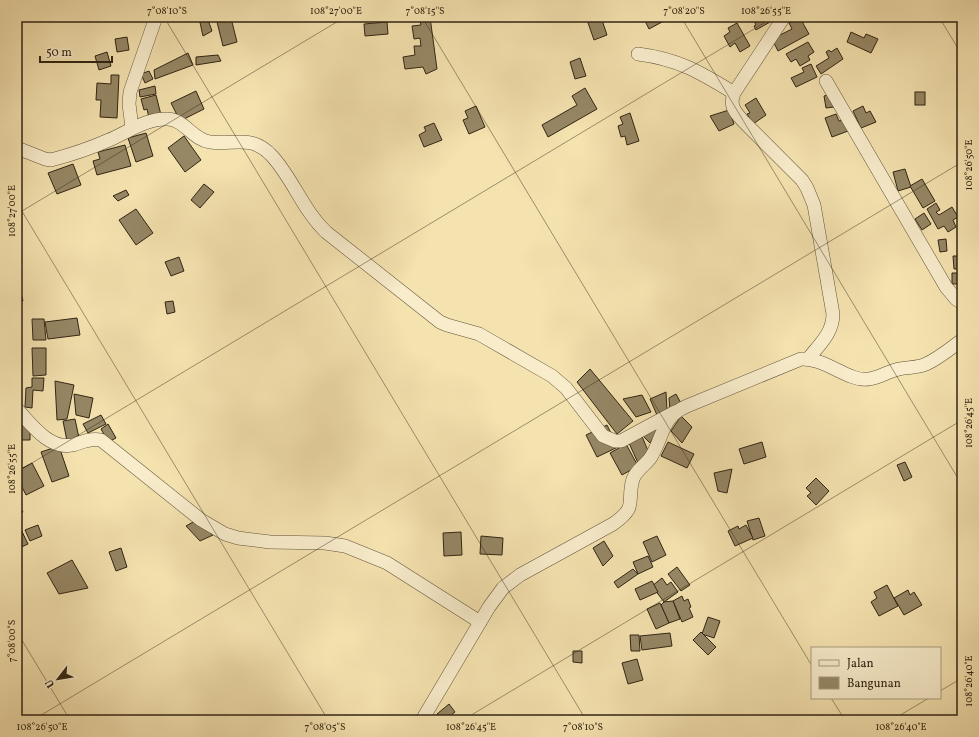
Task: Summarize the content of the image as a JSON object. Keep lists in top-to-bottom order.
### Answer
{
  "legend": ["Jalan", "Bangunan"],
  "scale_bar": "50 m",
  "north": "bottom left",
  "coordinates": [
    "7°08'10\"S",
    "108°27'00\"E",
    "7°08'15\"S",
    "7°08'20\"S",
    "108°26'55\"E",
    "108°26'50\"E",
    "108°26'45\"E",
    "7°08'00\"S",
    "108°26'40\"E",
    "7°08'05\"S"
  ]
}
